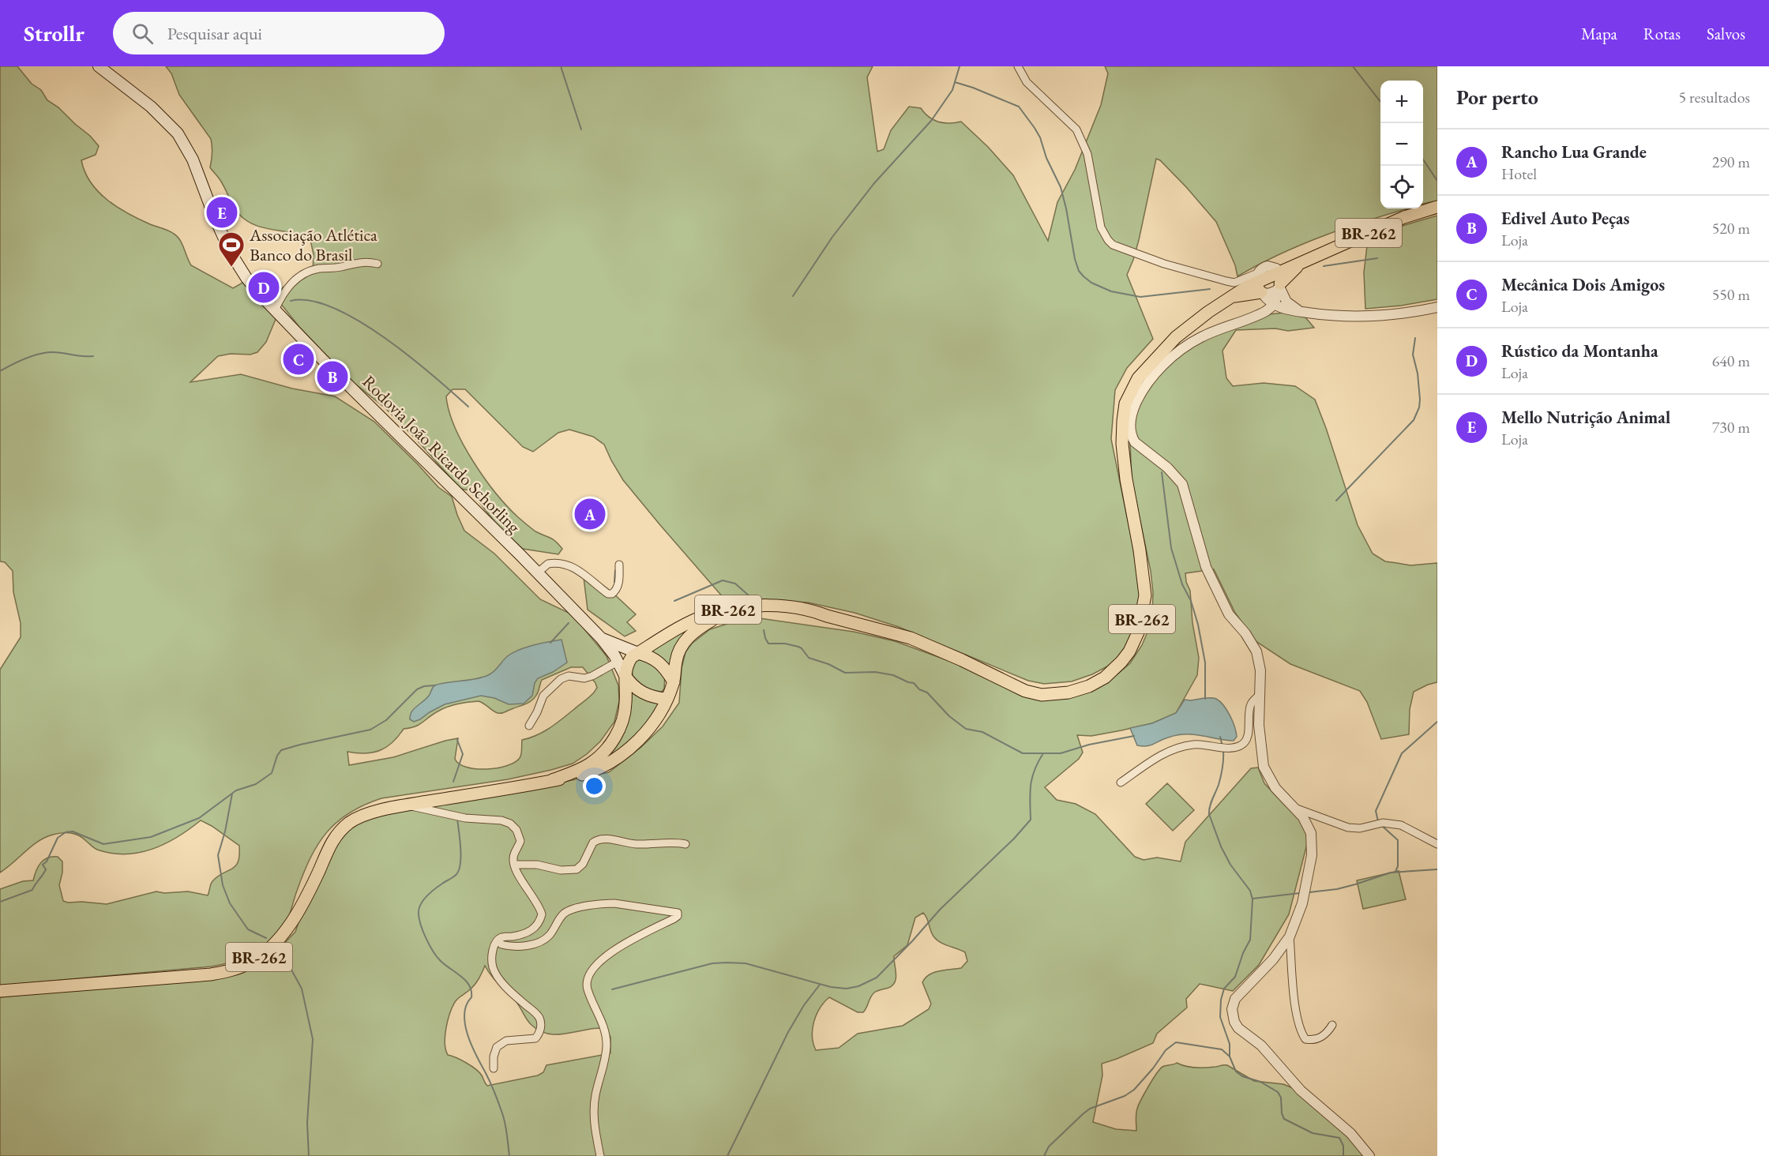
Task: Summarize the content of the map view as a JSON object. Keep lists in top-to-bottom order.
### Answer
{
  "streets": {
    "highway": ["BR-262"],
    "main road": ["Rodovia João Ricardo Schorling"]
  },
  "crossings": [
    ["BR-262", "Rodovia João Ricardo Schorling"]
  ],
  "places": {
    "sports": ["Associação Atlética Banco do Brasil"]
  },
  "page": {
    "header": "Strollr",
    "search": "Pesquisar aqui",
    "nav": ["Mapa", "Rotas", "Salvos"],
    "heading": ["Por perto", "5 resultados"],
    "map_buttons": ["+", "−"],
    "list": [
      {
        "mark": "A",
        "name": "Rancho Lua Grande",
        "note": "Hotel",
        "value": "290 m"
      },
      {
        "mark": "B",
        "name": "Edivel Auto Peças",
        "note": "Loja",
        "value": "520 m"
      },
      {
        "mark": "C",
        "name": "Mecânica Dois Amigos",
        "note": "Loja",
        "value": "550 m"
      },
      {
        "mark": "D",
        "name": "Rústico da Montanha",
        "note": "Loja",
        "value": "640 m"
      },
      {
        "mark": "E",
        "name": "Mello Nutrição Animal",
        "note": "Loja",
        "value": "730 m"
      }
    ],
    "pins": [
      "E",
      "D",
      "C",
      "B",
      "A"
    ]
  }
}
